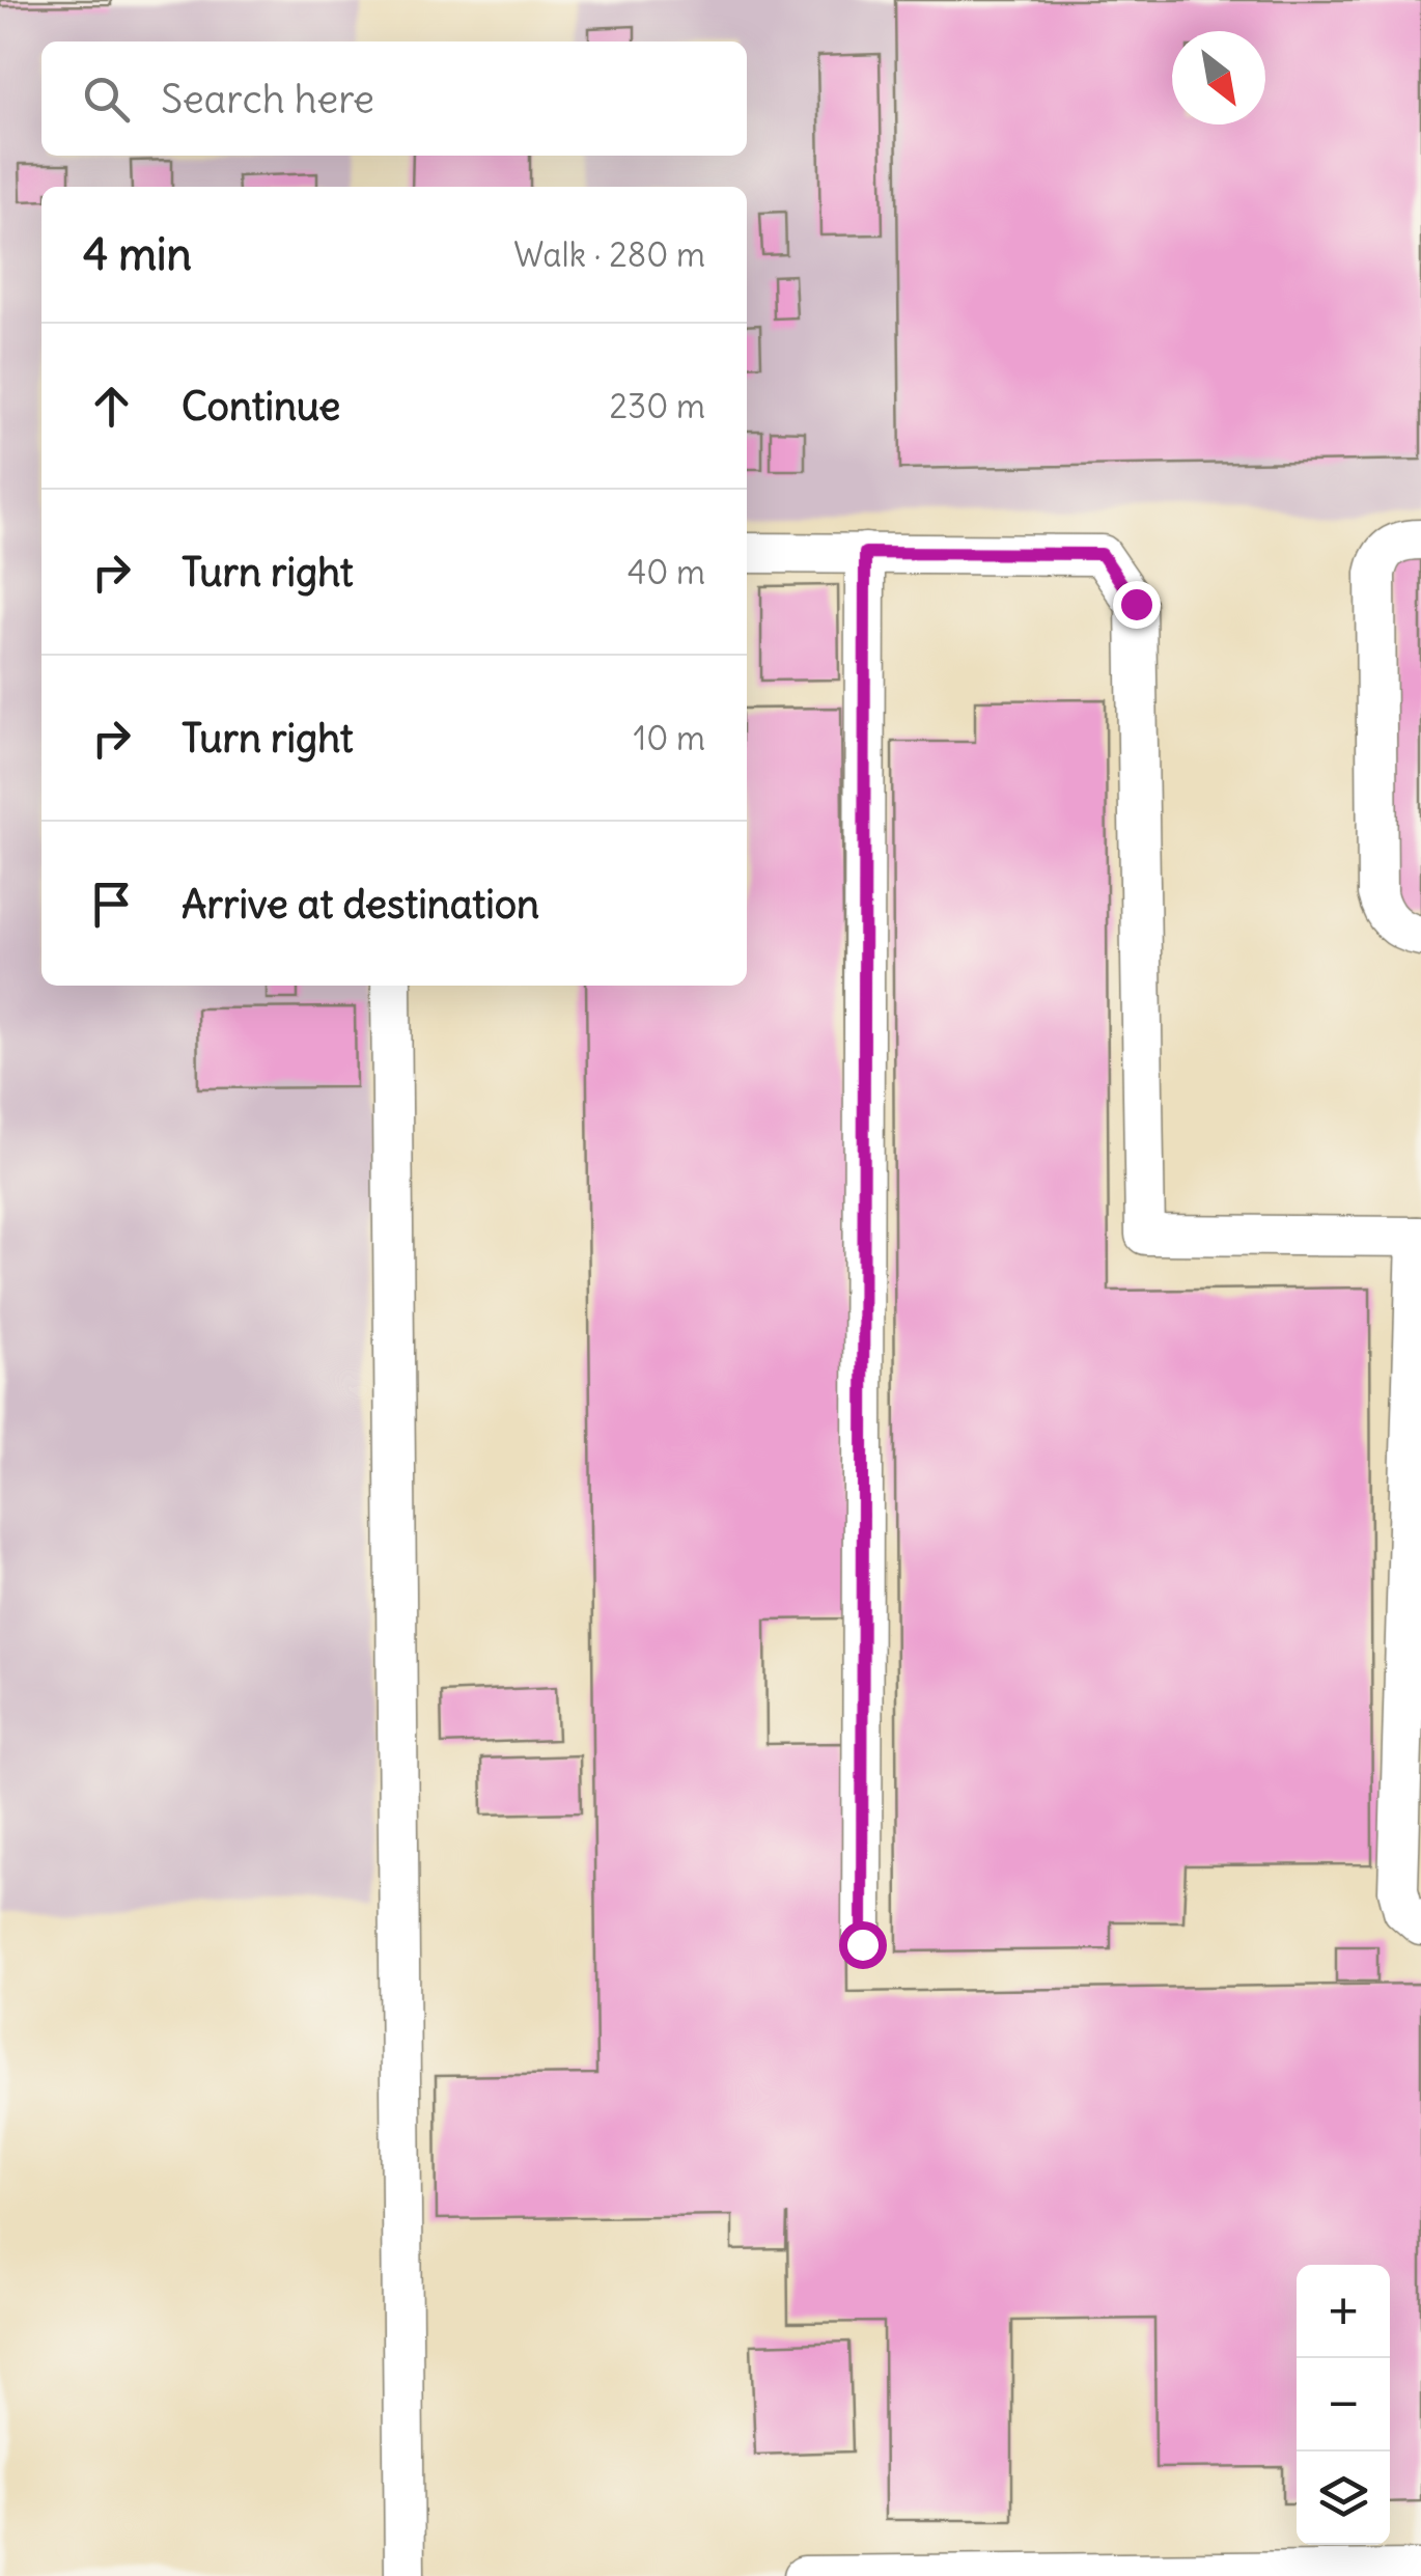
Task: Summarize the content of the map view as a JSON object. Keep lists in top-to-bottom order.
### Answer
{
  "north": "bottom right",
  "page": {
    "search": "Search here",
    "heading": ["4 min", "Walk · 280 m"],
    "list": [
      ["Continue", "230 m"],
      ["Turn right", "40 m"],
      ["Turn right", "10 m"],
      "Arrive at destination"
    ],
    "map_buttons": ["+", "−"]
  }
}
